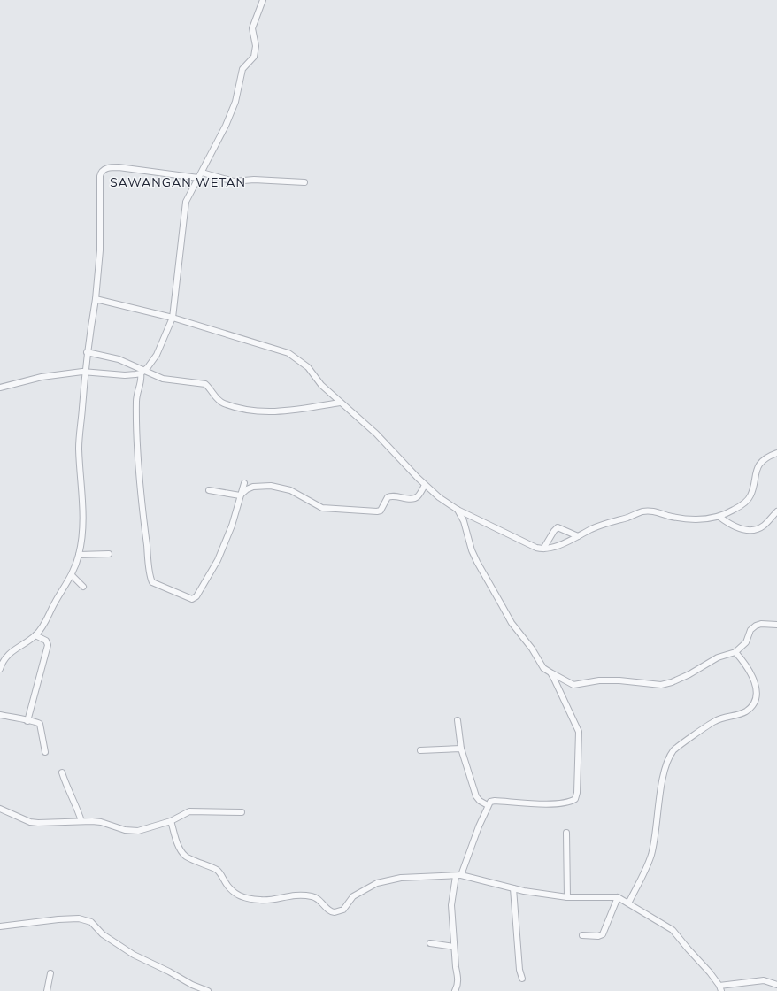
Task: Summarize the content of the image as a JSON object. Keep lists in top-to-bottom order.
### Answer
{
  "districts": ["SAWANGAN WETAN"]
}
